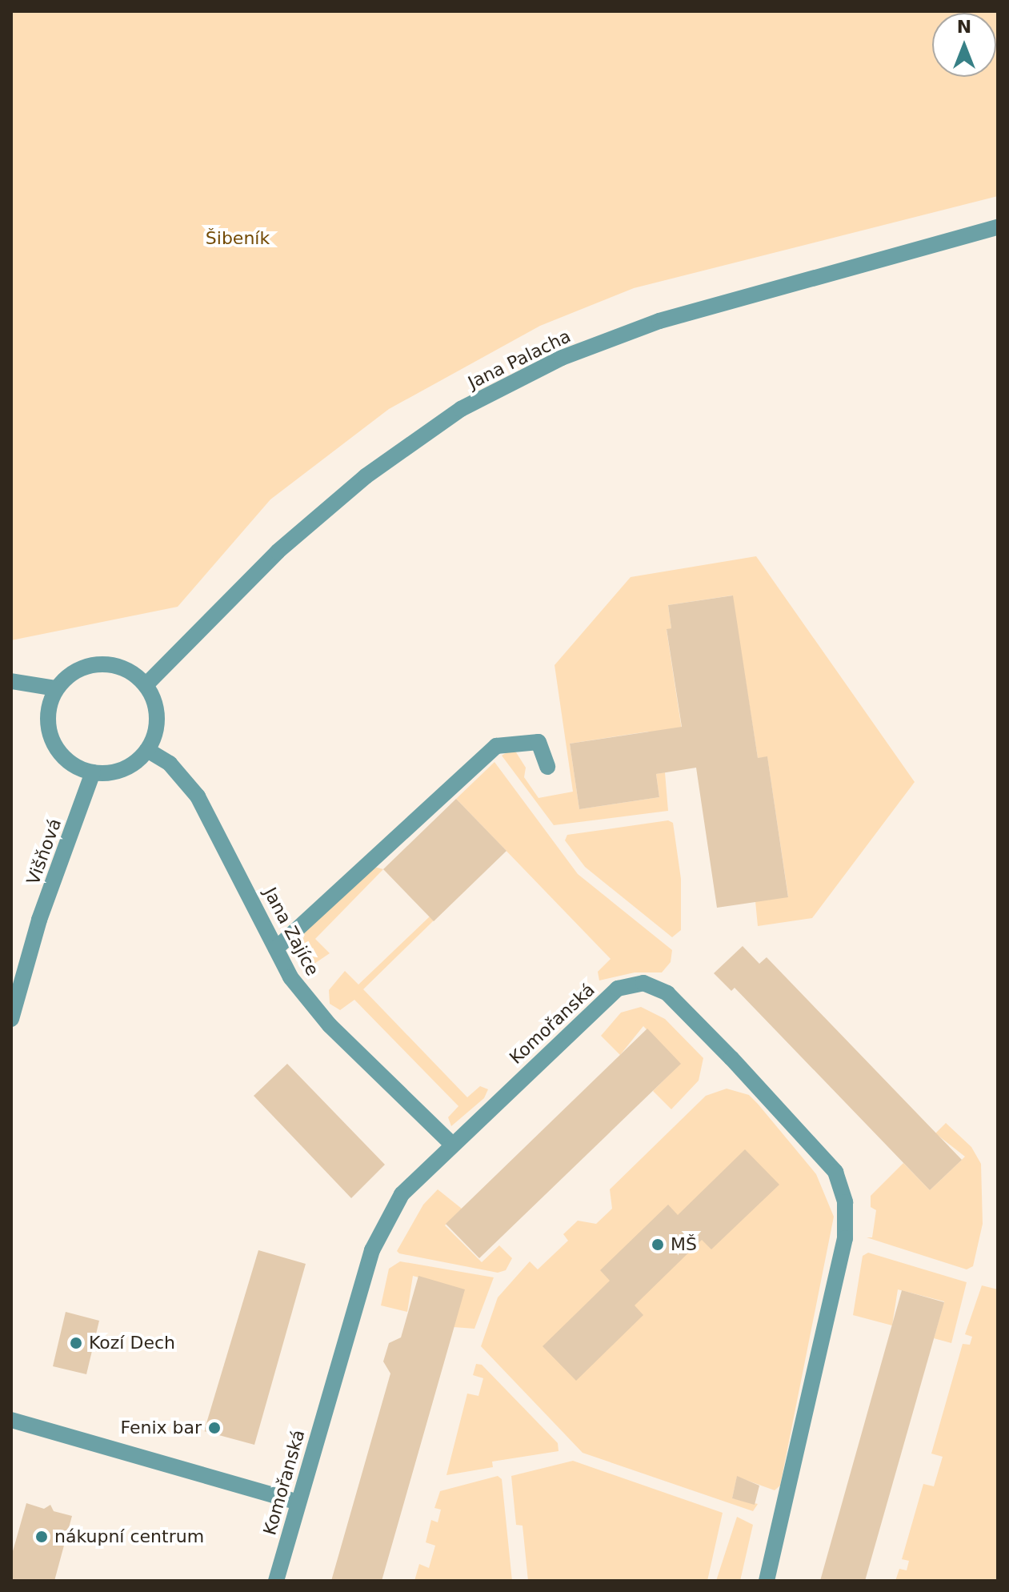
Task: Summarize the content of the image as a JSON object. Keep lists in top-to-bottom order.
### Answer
{
  "streets": {
    "street": [
      "Jana Palacha",
      "Višňová",
      "Jana Zajíce",
      "Komořanská"
    ]
  },
  "crossings": [
    ["Jana Palacha", "Višňová"],
    ["Jana Palacha", "Jana Zajíce"],
    ["Višňová", "Jana Zajíce"],
    ["Jana Zajíce", "Komořanská"]
  ],
  "parks": ["Šibeník"],
  "places": [
    "MŠ",
    "Kozí Dech",
    "Fenix bar",
    "nákupní centrum"
  ],
  "north": "top"
}
